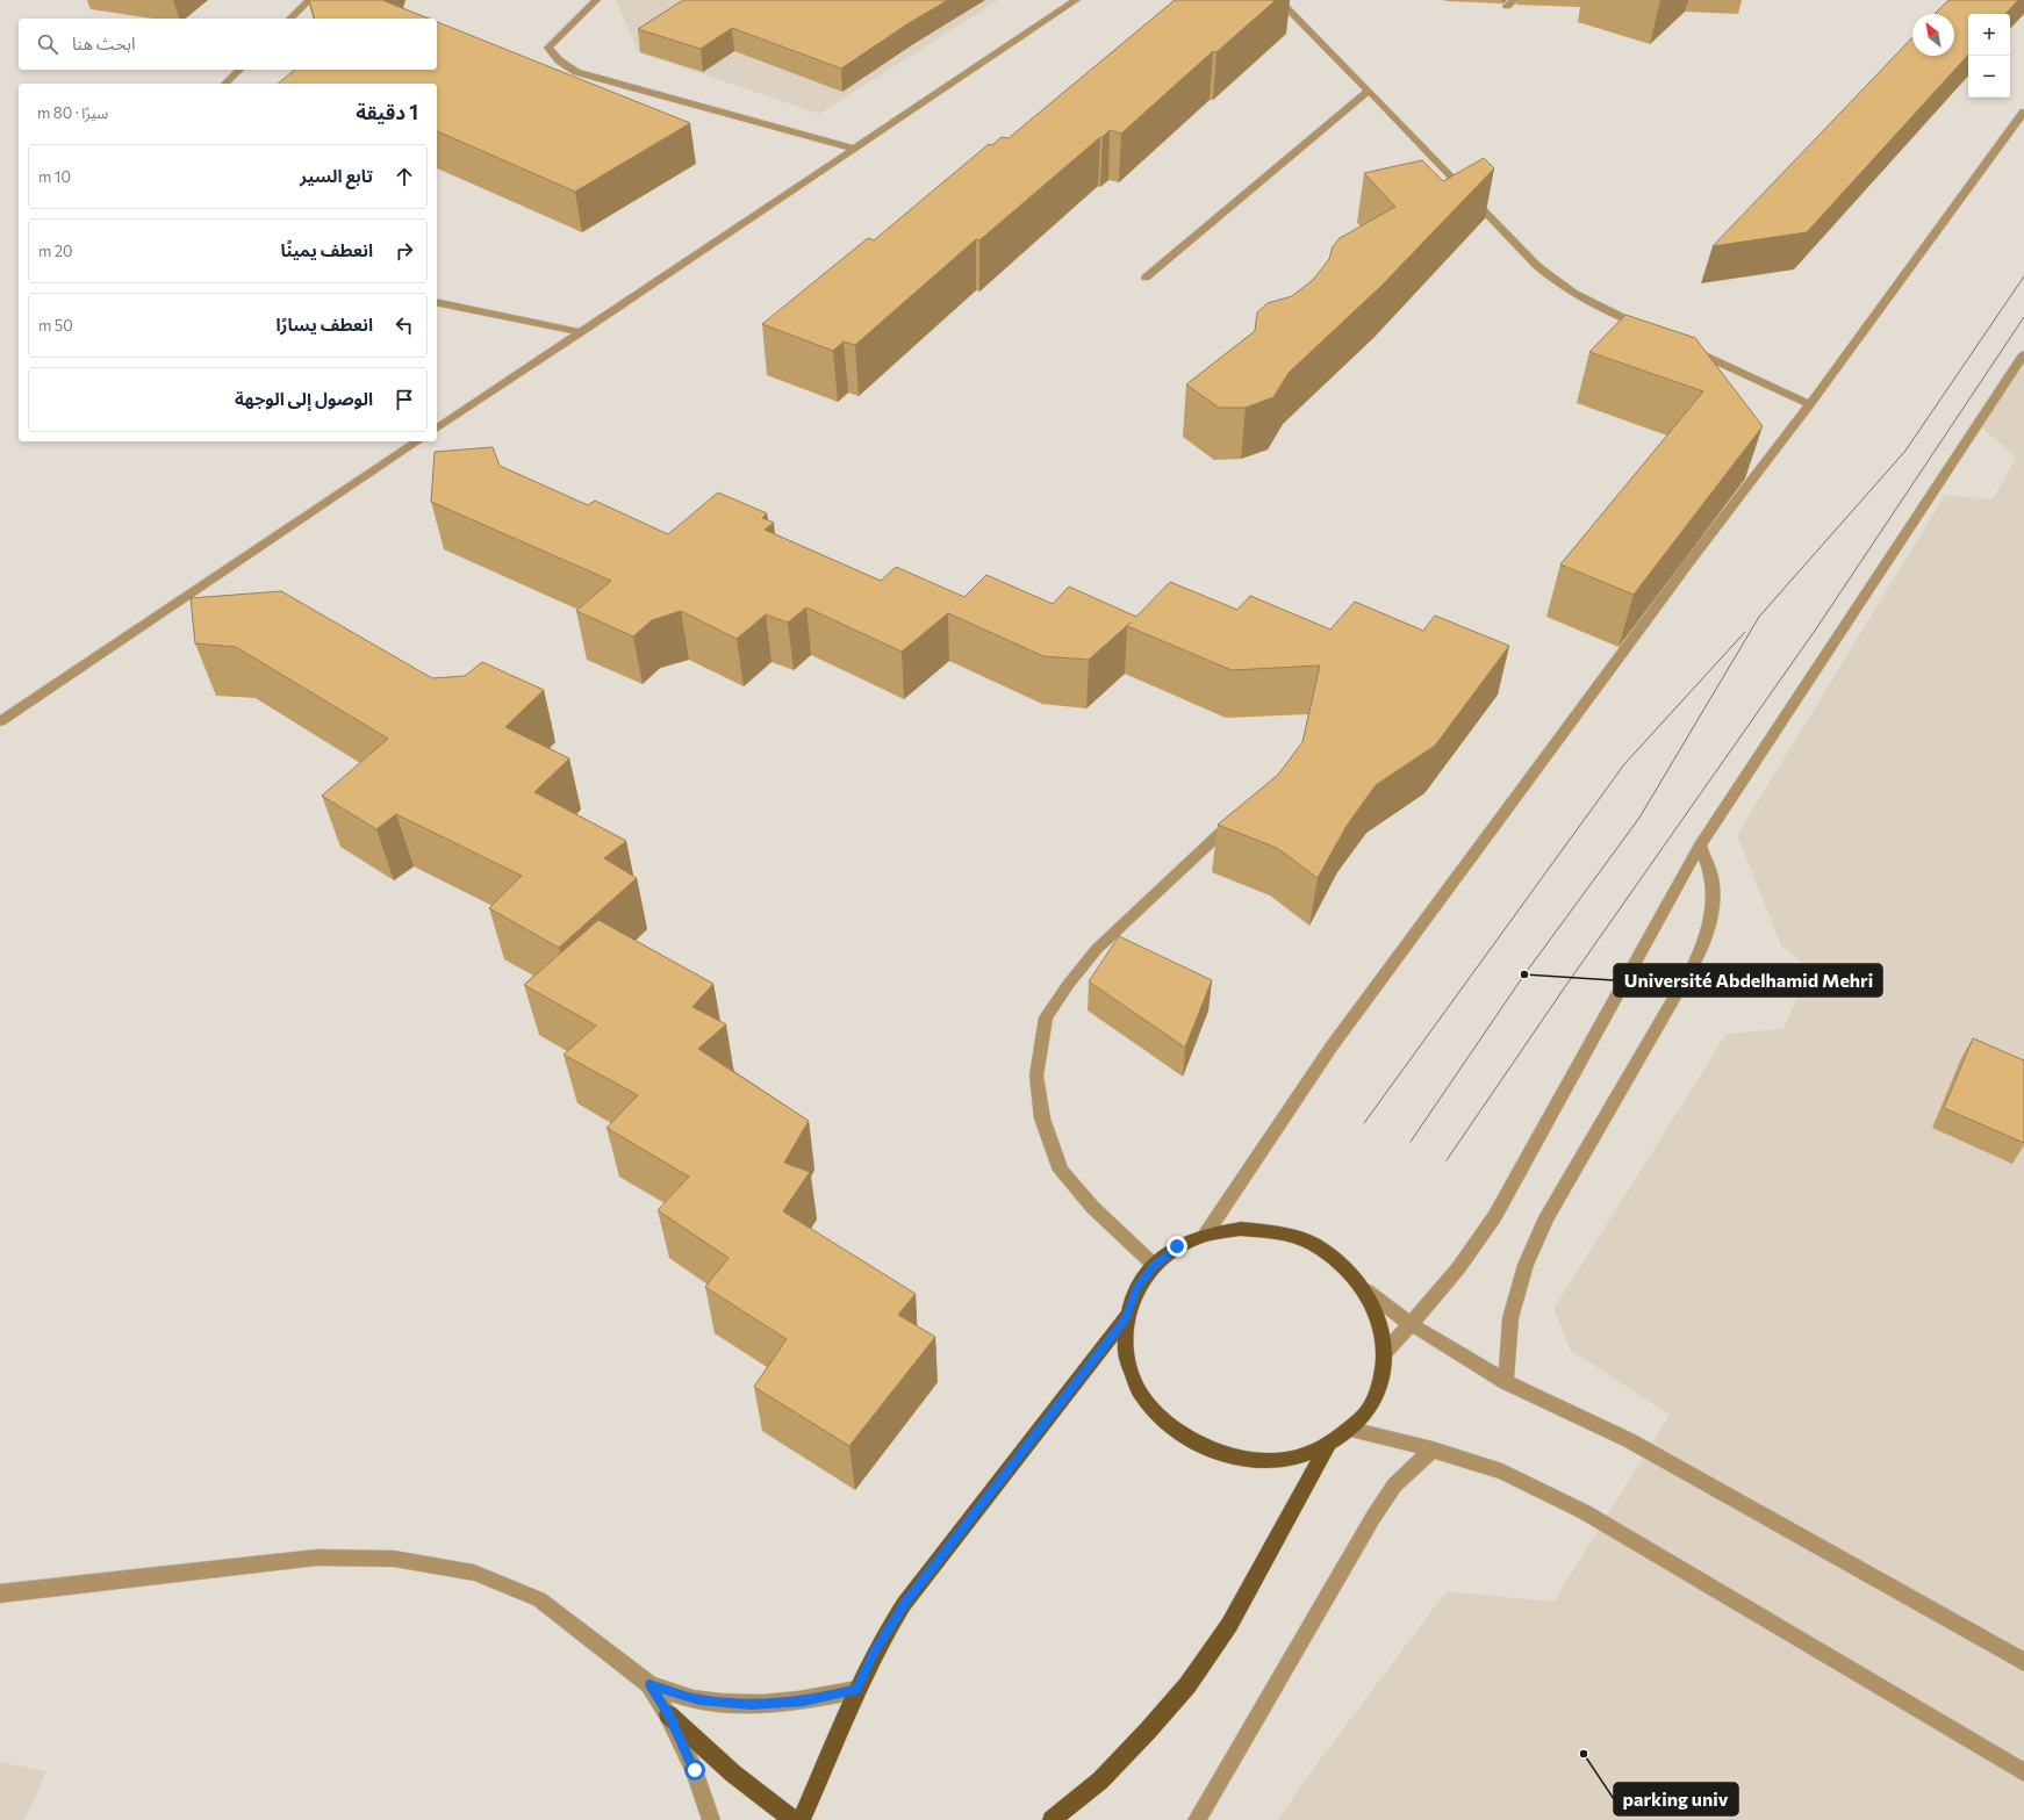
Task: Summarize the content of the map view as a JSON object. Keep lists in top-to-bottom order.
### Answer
{
  "places": ["Université Abdelhamid Mehri", "parking univ"],
  "north": "top left",
  "page": {
    "map_buttons": ["+", "−"],
    "search": "ابحث هنا",
    "heading": ["1 دقيقة", "سيرًا · 80 m"],
    "list": [
      ["تابع السير", "10 m"],
      ["انعطف يمينًا", "20 m"],
      ["انعطف يسارًا", "50 m"],
      "الوصول إلى الوجهة"
    ]
  }
}
